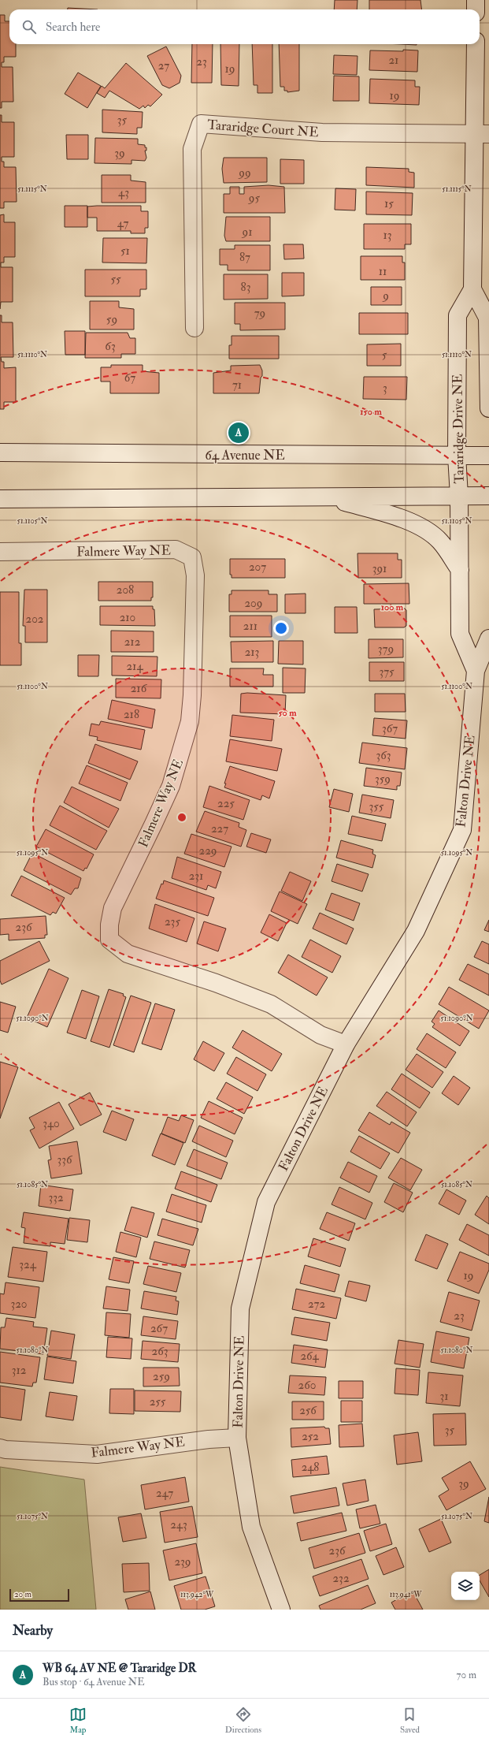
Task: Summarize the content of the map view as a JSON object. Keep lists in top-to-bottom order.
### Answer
{
  "streets": {
    "street": [
      "Tararidge Court NE",
      "Tararidge Drive NE",
      "64 Avenue NE",
      "Falmere Way NE",
      "Falton Drive NE"
    ]
  },
  "crossings": [
    ["Tararidge Court NE", "Tararidge Drive NE"],
    ["Tararidge Drive NE", "64 Avenue NE"],
    ["Tararidge Drive NE", "Falton Drive NE"],
    ["Falmere Way NE", "Falton Drive NE"]
  ],
  "house_numbers": [
    "21",
    "23",
    "27",
    "19",
    "19",
    "35",
    "39",
    "99",
    "43",
    "95",
    "15",
    "47",
    "91",
    "13",
    "51",
    "87",
    "11",
    "55",
    "83",
    "9",
    "79",
    "59",
    "63",
    "5",
    "67",
    "71",
    "3",
    "207",
    "391",
    "208",
    "209",
    "210",
    "202",
    "211",
    "212",
    "379",
    "213",
    "214",
    "375",
    "216",
    "218",
    "367",
    "363",
    "359",
    "225",
    "355",
    "227",
    "229",
    "231",
    "235",
    "236",
    "340",
    "336",
    "332",
    "324",
    "19",
    "320",
    "272",
    "23",
    "267",
    "263",
    "264",
    "312",
    "259",
    "260",
    "31",
    "255",
    "256",
    "35",
    "252",
    "248",
    "39",
    "247",
    "243",
    "236",
    "239",
    "232"
  ],
  "scale_bar": "20 m",
  "page": {
    "search": "Search here",
    "pins": "A",
    "scale": "20 m",
    "heading": "Nearby",
    "list": [
      {
        "mark": "A",
        "name": "WB 64 AV NE @ Tararidge DR",
        "note": "Bus stop · 64 Avenue NE",
        "value": "70 m"
      }
    ],
    "nav": ["Map", "Directions", "Saved"]
  },
  "coordinates": [
    "51.1115°N",
    "51.1110°N",
    "51.1105°N",
    "51.1100°N",
    "51.1095°N",
    "51.1090°N",
    "51.1085°N",
    "51.1080°N",
    "51.1075°N",
    "113.942°W",
    "113.941°W"
  ],
  "rings": ["150 m", "100 m", "50 m"]
}
